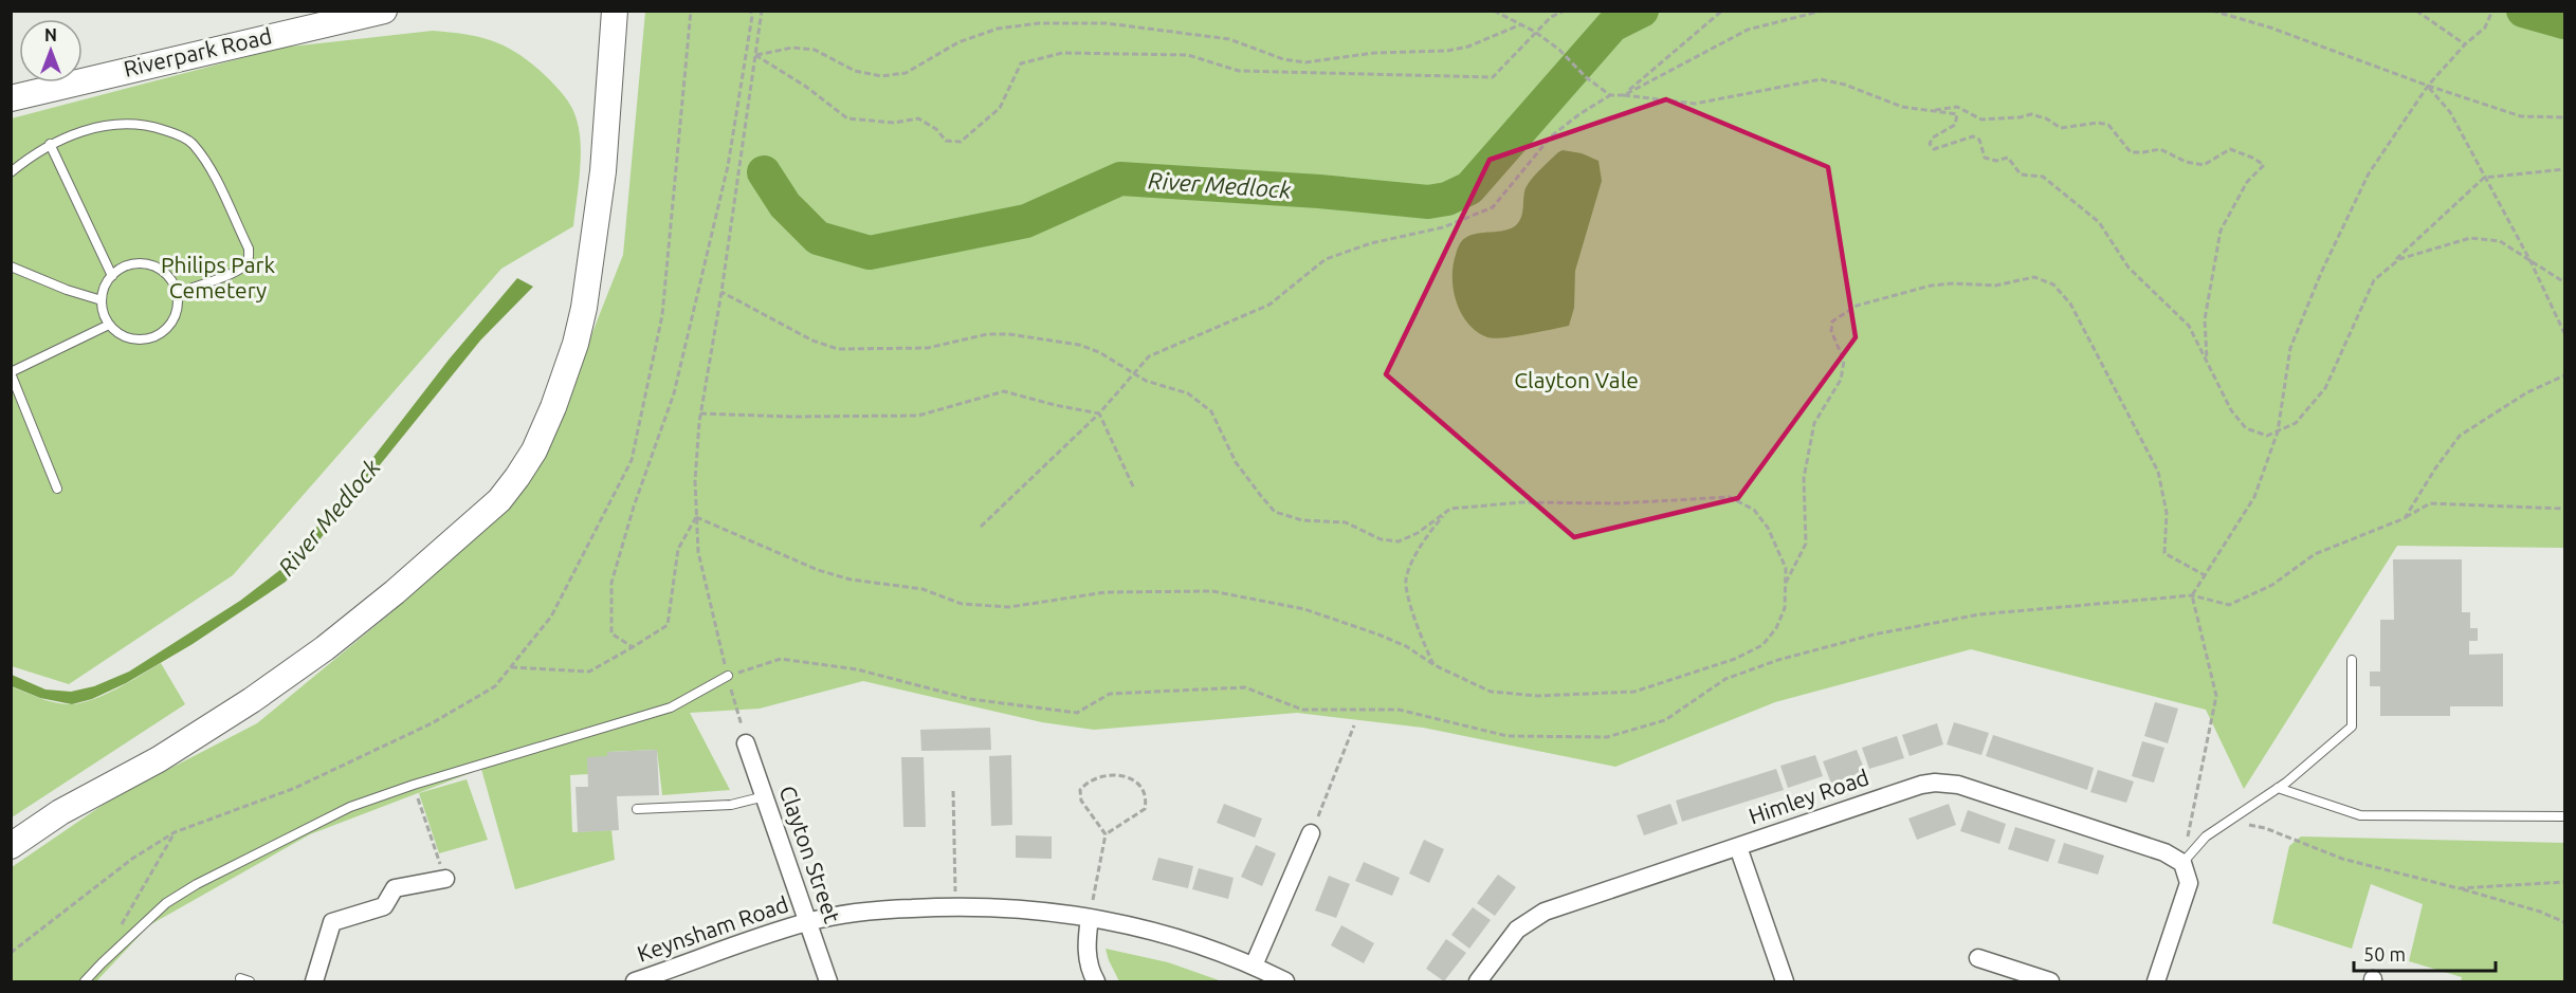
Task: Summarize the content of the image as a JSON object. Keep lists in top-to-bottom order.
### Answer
{
  "streets": {
    "street": [
      "Riverpark Road",
      "Himley Road",
      "Clayton Street",
      "Keynsham Road"
    ]
  },
  "crossings": [
    ["Clayton Street", "Keynsham Road"]
  ],
  "water": ["River Medlock"],
  "parks": ["Philips Park Cemetery", "Clayton Vale"],
  "scale_bar": "50 m",
  "north": "top"
}
